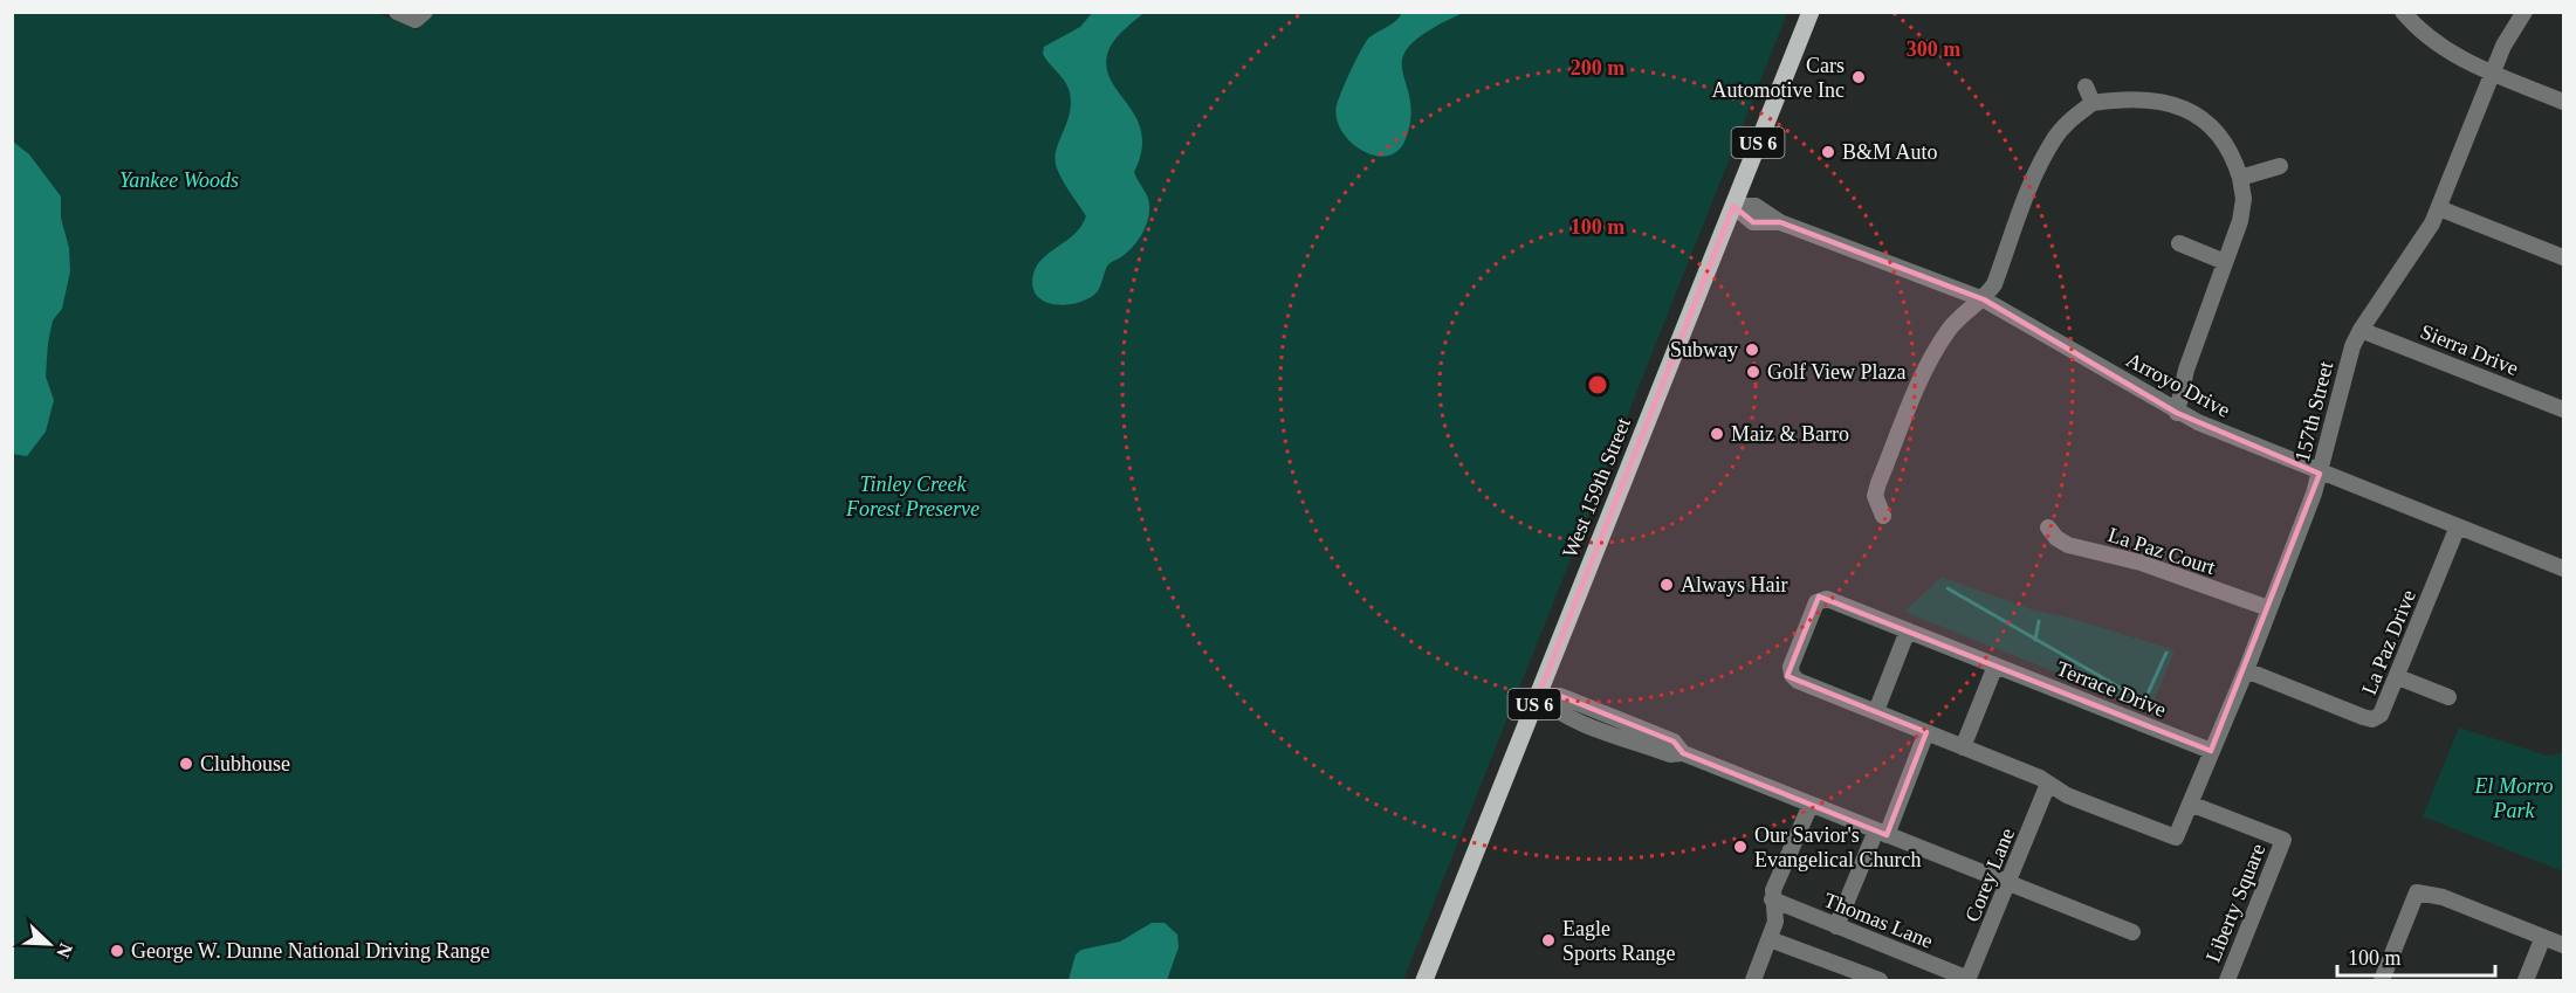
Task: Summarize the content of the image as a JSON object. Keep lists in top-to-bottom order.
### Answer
{
  "streets": {
    "main road": ["US 6", "West 159th Street"],
    "street": [
      "Sierra Drive",
      "Arroyo Drive",
      "157th Street",
      "La Paz Court",
      "La Paz Drive",
      "Terrace Drive",
      "Corey Lane",
      "Liberty Square",
      "Thomas Lane"
    ]
  },
  "crossings": [
    ["Sierra Drive", "157th Street"],
    ["Arroyo Drive", "157th Street"],
    ["Arroyo Drive", "West 159th Street"],
    ["Arroyo Drive", "La Paz Drive"],
    ["157th Street", "La Paz Court"],
    ["157th Street", "La Paz Drive"],
    ["157th Street", "Terrace Drive"],
    ["157th Street", "Liberty Square"],
    ["Terrace Drive", "Corey Lane"],
    ["Corey Lane", "Thomas Lane"]
  ],
  "parks": ["Yankee Woods", "Tinley Creek Forest Preserve", "El Morro Park"],
  "places": [
    "Cars Automotive Inc",
    "B&M Auto",
    "Subway",
    "Golf View Plaza",
    "Maiz & Barro",
    "Always Hair",
    "Clubhouse",
    "Our Savior's Evangelical Church",
    "Eagle Sports Range",
    "George W. Dunne National Driving Range"
  ],
  "scale_bar": "100 m",
  "north": "bottom right",
  "rings": ["300 m", "200 m", "100 m"]
}
